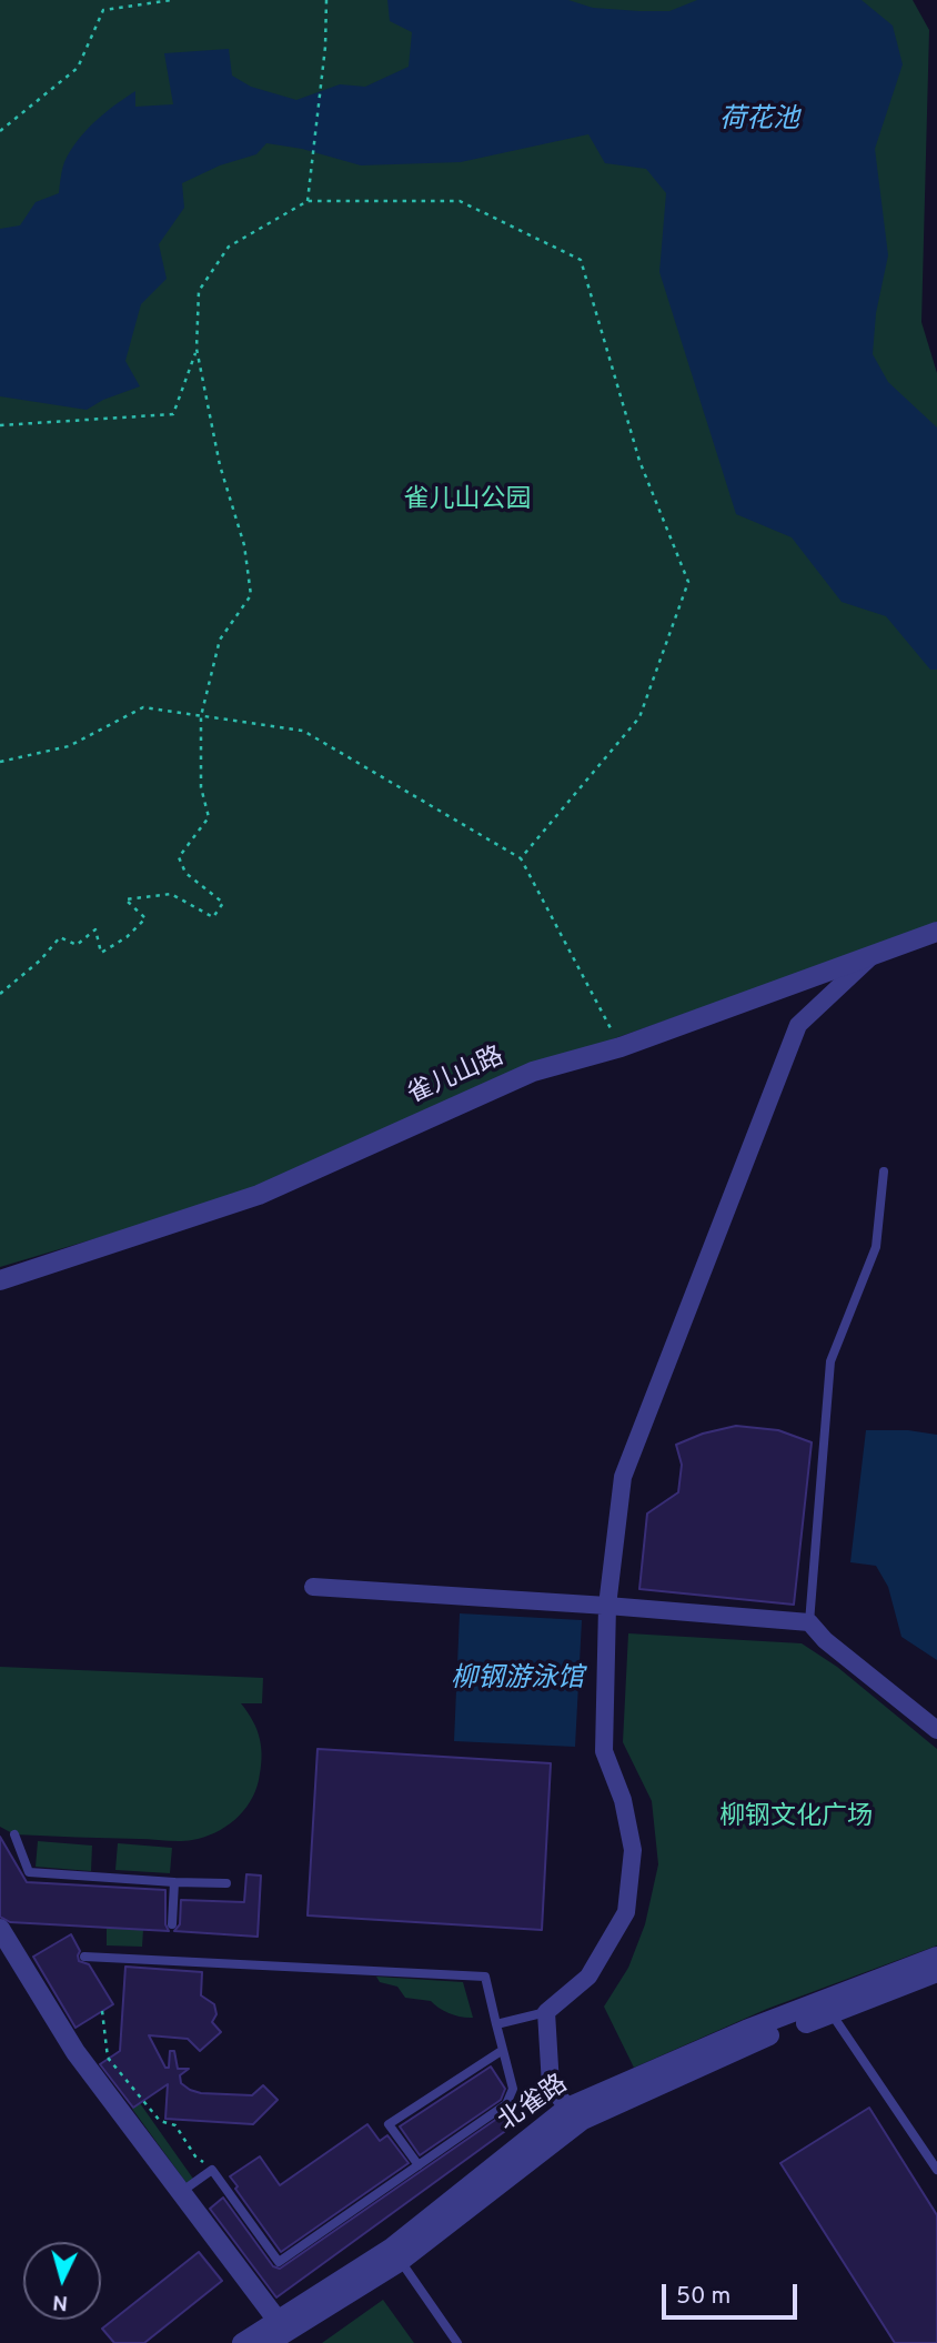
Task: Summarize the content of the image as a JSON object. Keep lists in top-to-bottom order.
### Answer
{
  "streets": {
    "street": ["雀儿山路", "北雀路"]
  },
  "water": ["荷花池", "柳钢游泳馆"],
  "parks": ["雀儿山公园", "柳钢文化广场"],
  "scale_bar": "50 m",
  "north": "bottom"
}
